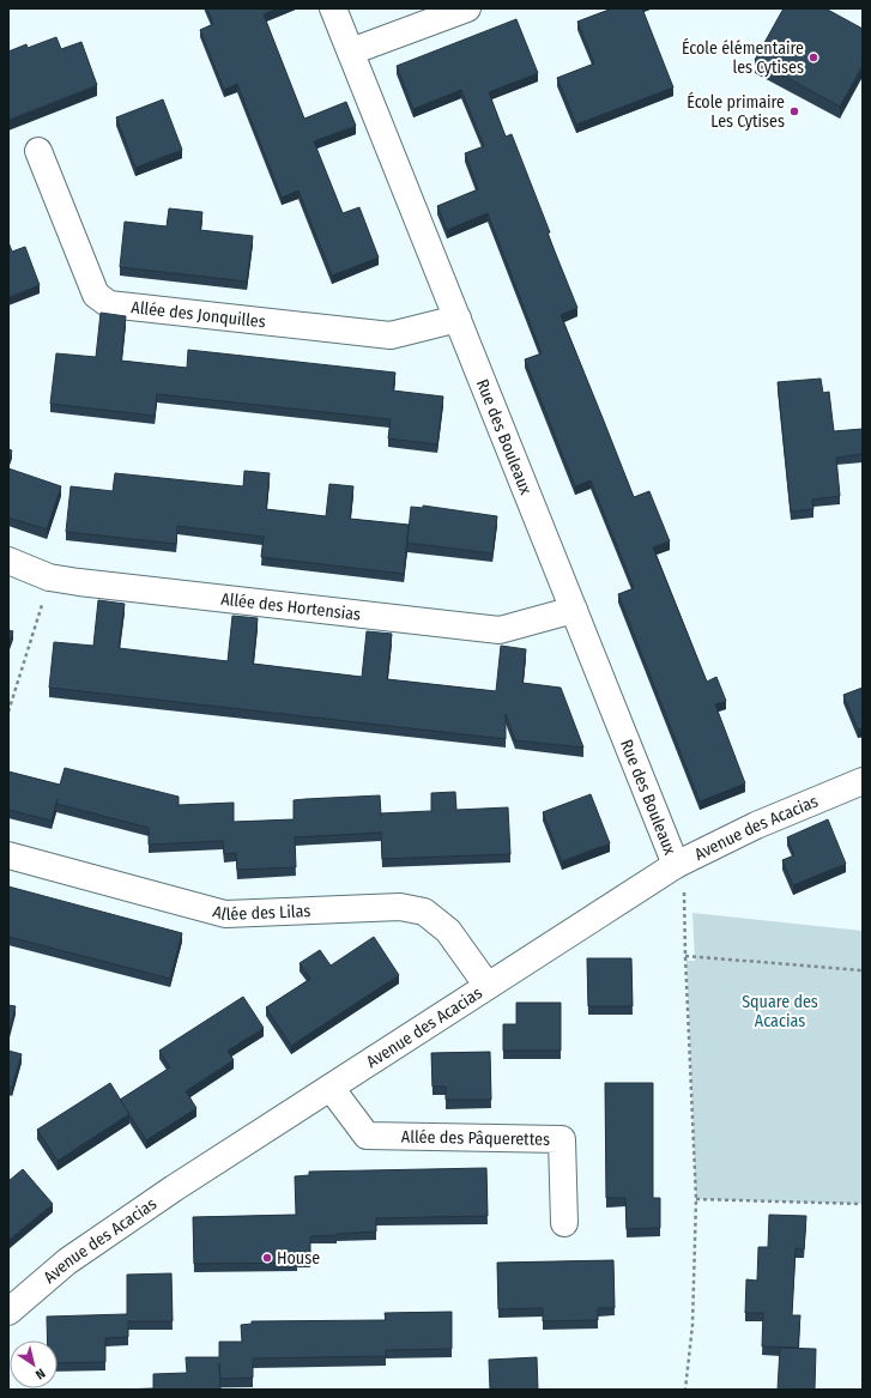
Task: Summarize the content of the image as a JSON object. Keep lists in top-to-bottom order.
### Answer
{
  "streets": {
    "street": [
      "Allée des Jonquilles",
      "Rue des Bouleaux",
      "Allée des Hortensias",
      "Avenue des Acacias",
      "Allée des Lilas",
      "Allée des Pâquerettes"
    ]
  },
  "crossings": [
    ["Allée des Jonquilles", "Rue des Bouleaux"],
    ["Rue des Bouleaux", "Allée des Hortensias"],
    ["Rue des Bouleaux", "Avenue des Acacias"],
    ["Avenue des Acacias", "Allée des Lilas"],
    ["Avenue des Acacias", "Allée des Pâquerettes"]
  ],
  "parks": ["Square des Acacias"],
  "places": ["École élémentaire les Cytises", "École primaire Les Cytises", "House"],
  "north": "bottom right"
}
